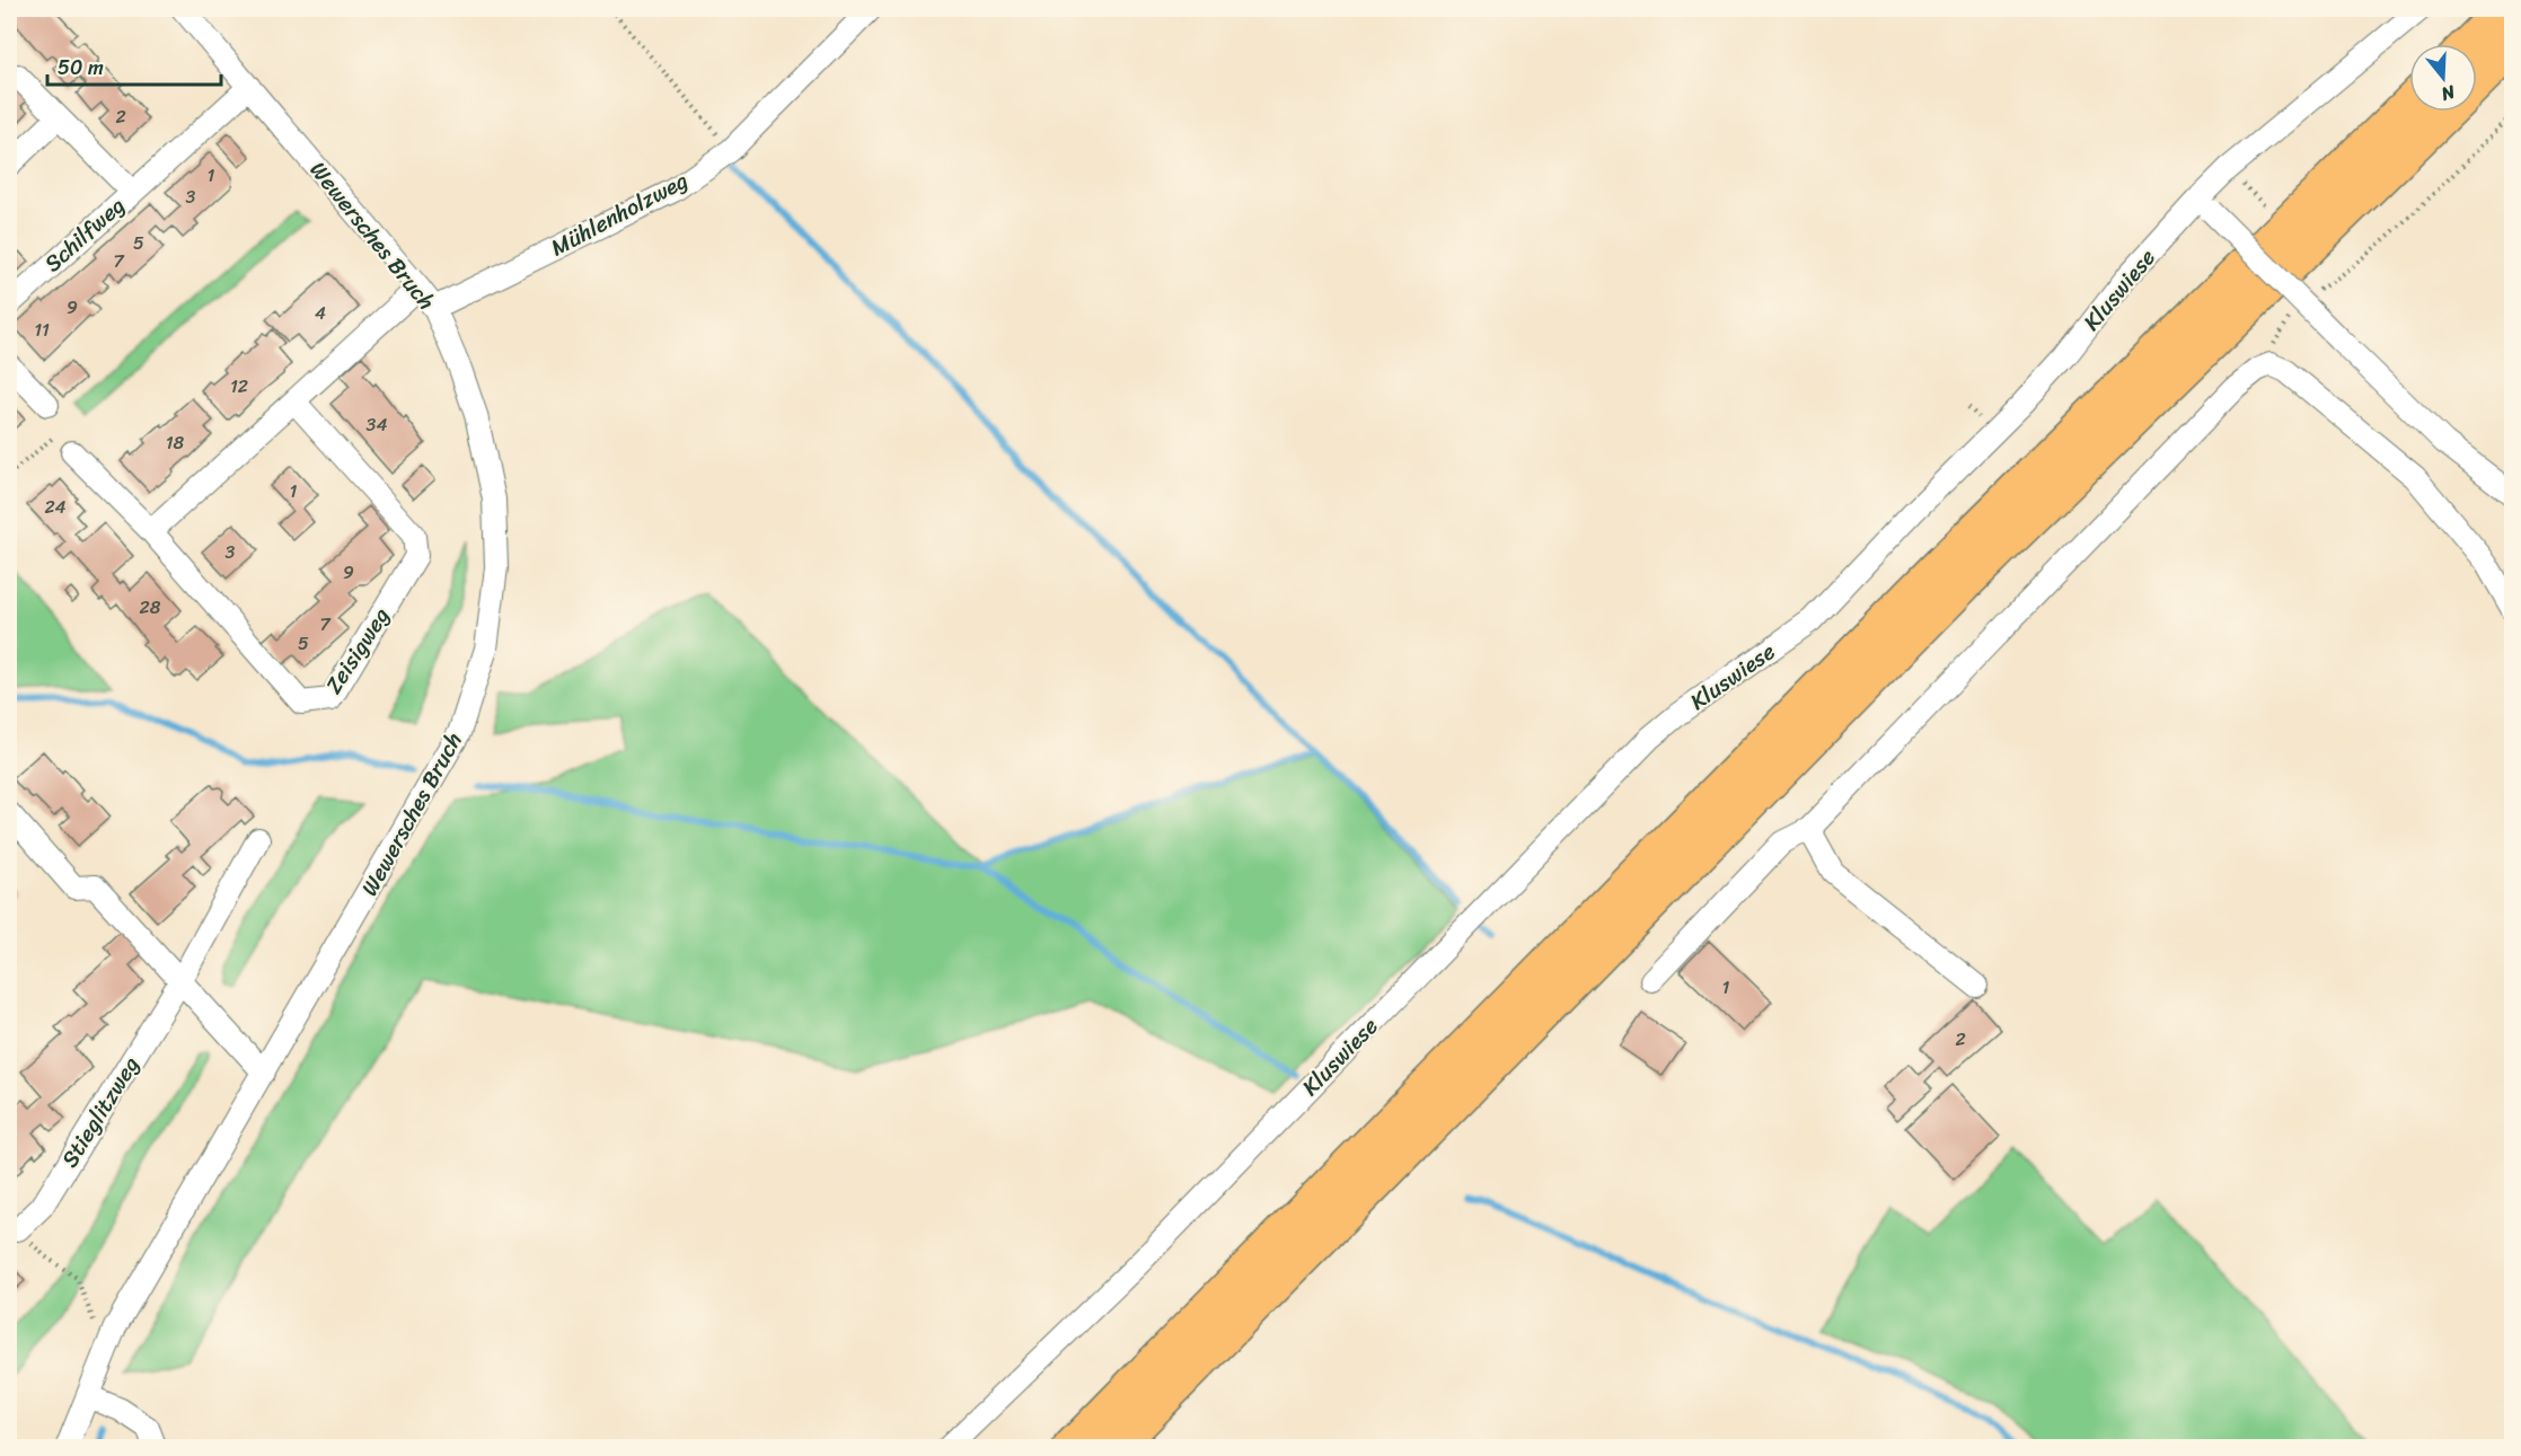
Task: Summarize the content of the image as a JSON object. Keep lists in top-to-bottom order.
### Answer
{
  "streets": {
    "street": [
      "Mühlenholzweg",
      "Schilfweg",
      "Wewersches Bruch",
      "Kluswiese",
      "Zeisigweg",
      "Stieglitzweg"
    ]
  },
  "crossings": [
    ["Mühlenholzweg", "Wewersches Bruch"],
    ["Schilfweg", "Wewersches Bruch"]
  ],
  "house_numbers": [
    "2",
    "1",
    "3",
    "5",
    "7",
    "9",
    "4",
    "11",
    "12",
    "34",
    "18",
    "1",
    "24",
    "3",
    "9",
    "28",
    "7",
    "5",
    "1",
    "2"
  ],
  "scale_bar": "50 m",
  "north": "bottom"
}
